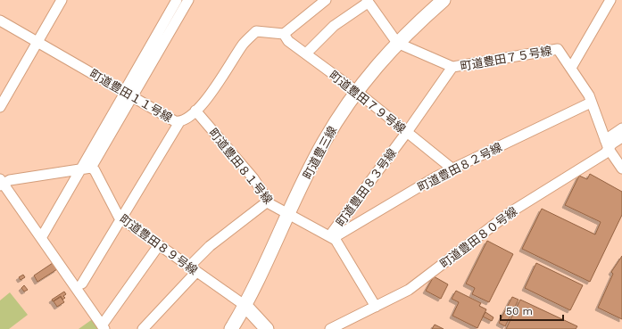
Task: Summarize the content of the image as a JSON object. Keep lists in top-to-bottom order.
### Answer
{
  "streets": {
    "street": [
      "町道豊田７５号線",
      "町道豊田１１号線",
      "町道豊田７９号線",
      "町道豊三線",
      "町道豊田８１号線",
      "町道豊田８２号線",
      "町道豊田８３号線",
      "町道豊田８０号線",
      "町道豊田８９号線"
    ]
  },
  "crossings": [
    ["町道豊田７５号線", "町道豊三線"],
    ["町道豊田７５号線", "町道豊田８２号線"],
    ["町道豊田７５号線", "町道豊田８３号線"],
    ["町道豊田７５号線", "町道豊田８０号線"],
    ["町道豊田１１号線", "町道豊田７９号線"],
    ["町道豊田１１号線", "町道豊田８１号線"],
    ["町道豊田７９号線", "町道豊三線"],
    ["町道豊田７９号線", "町道豊田８２号線"],
    ["町道豊田７９号線", "町道豊田８３号線"],
    ["町道豊三線", "町道豊田８１号線"],
    ["町道豊三線", "町道豊田８９号線"],
    ["町道豊田８１号線", "町道豊田８２号線"],
    ["町道豊田８１号線", "町道豊田８３号線"],
    ["町道豊田８２号線", "町道豊田８３号線"]
  ],
  "scale_bar": "50 m"
}
